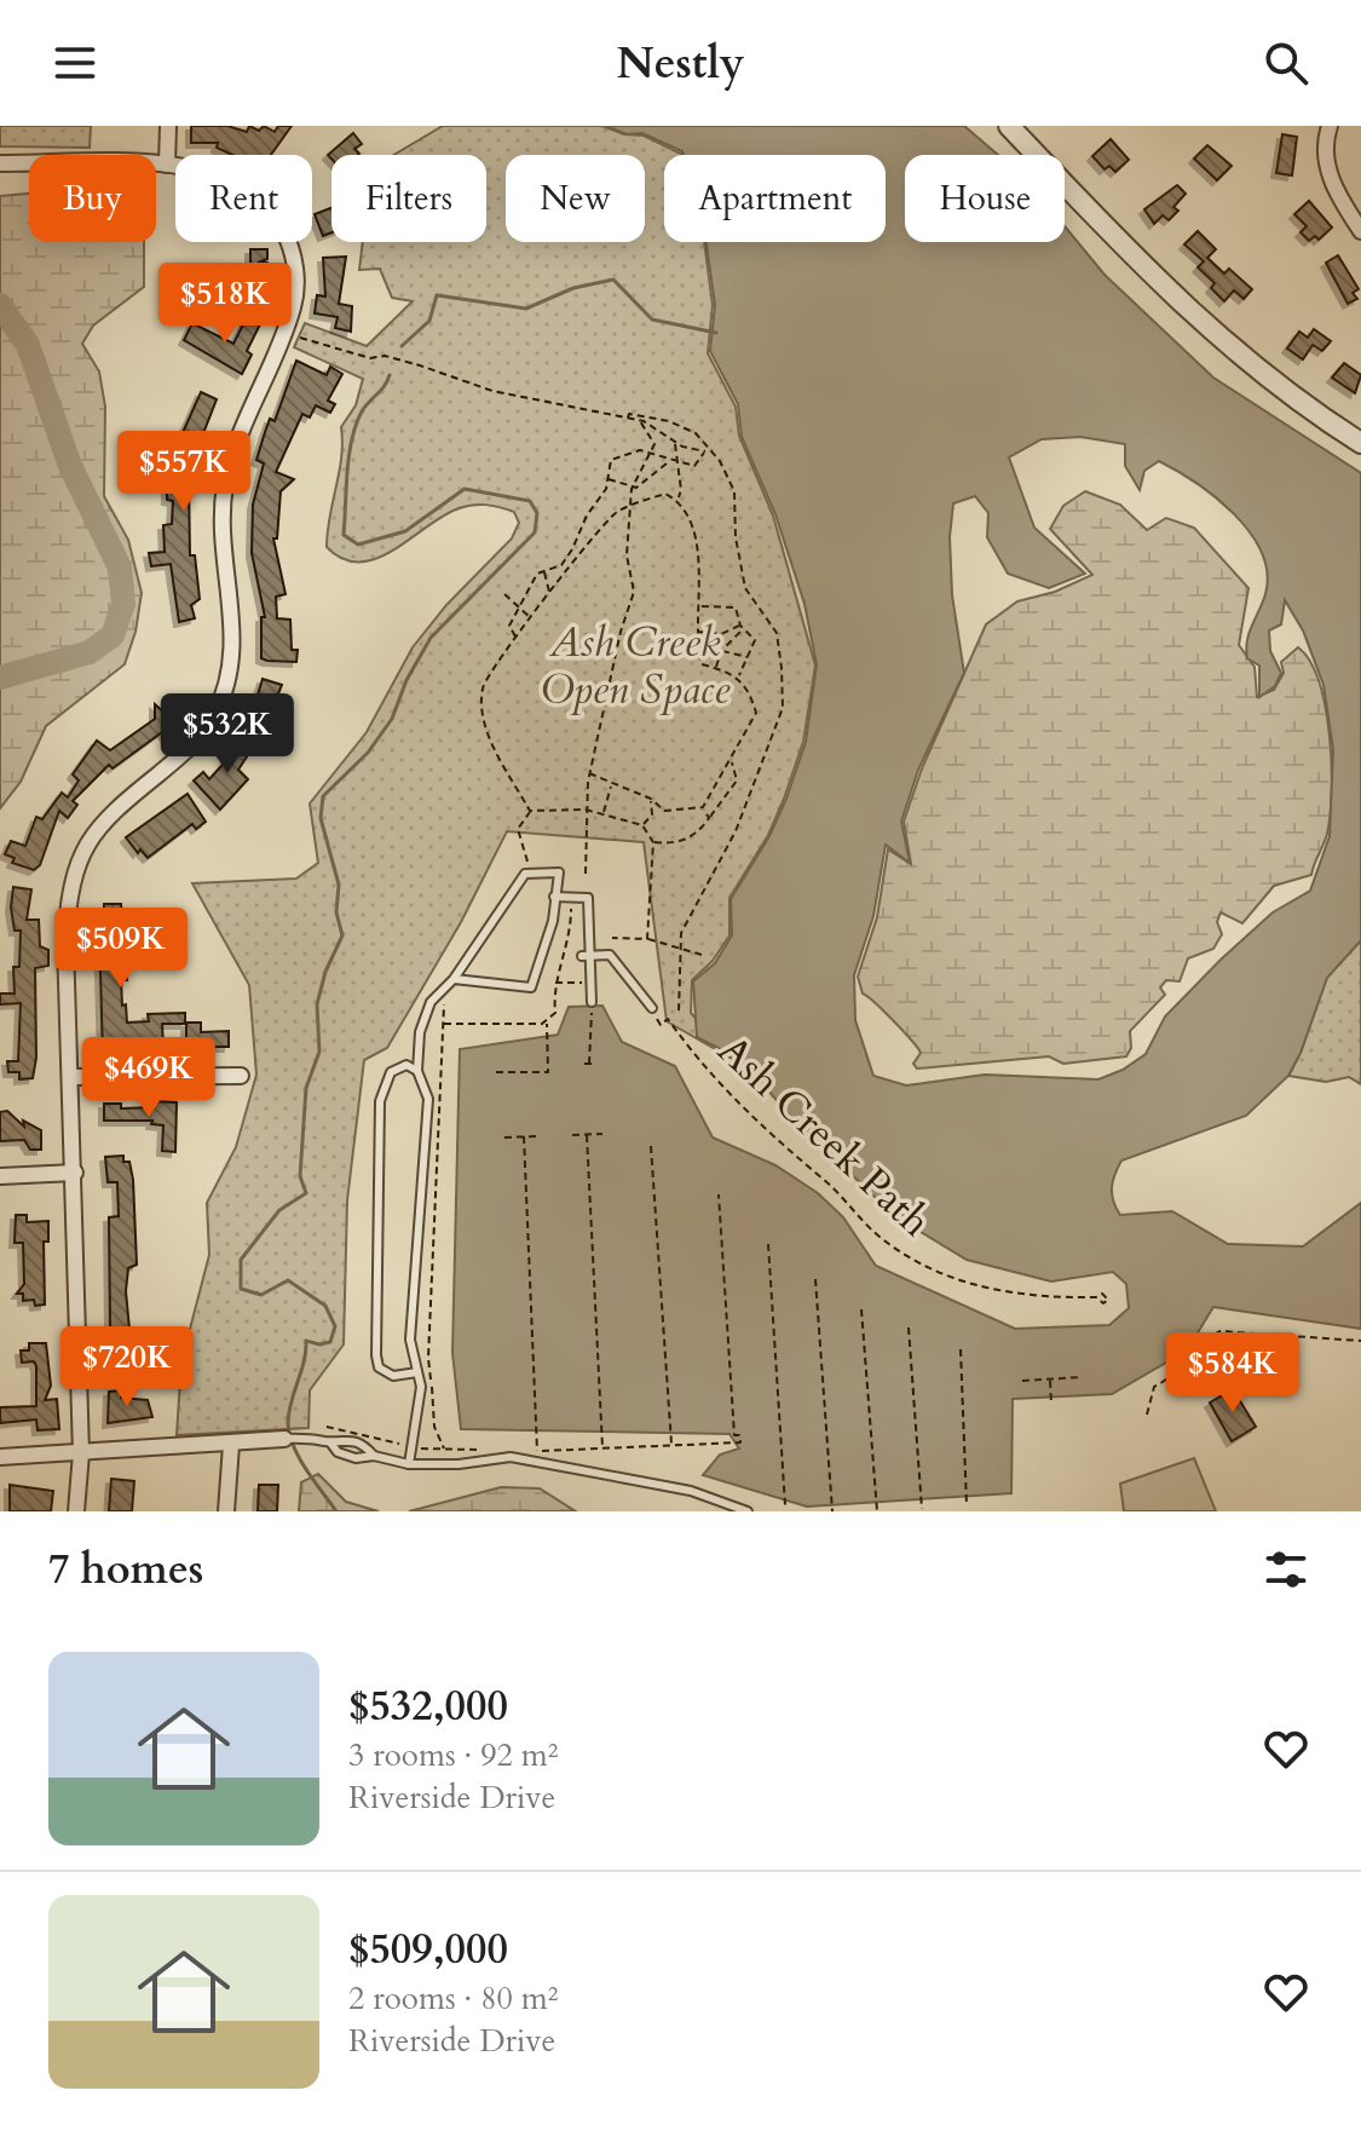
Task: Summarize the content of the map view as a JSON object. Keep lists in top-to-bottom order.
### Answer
{
  "streets": {
    "path": ["Ash Creek Path"]
  },
  "parks": ["Ash Creek Open Space"],
  "page": {
    "header": "Nestly",
    "chip": [
      "Buy",
      "Rent",
      "Filters",
      "New",
      "Apartment",
      "House"
    ],
    "price": [
      "$518K",
      "$557K",
      "$532K",
      "$509K",
      "$469K",
      "$720K",
      "$584K"
    ],
    "heading": "7 homes",
    "list": [
      {
        "name": "$532,000",
        "note": "3 rooms · 92 m² · Riverside Drive"
      },
      {
        "name": "$509,000",
        "note": "2 rooms · 80 m² · Riverside Drive"
      }
    ]
  }
}
